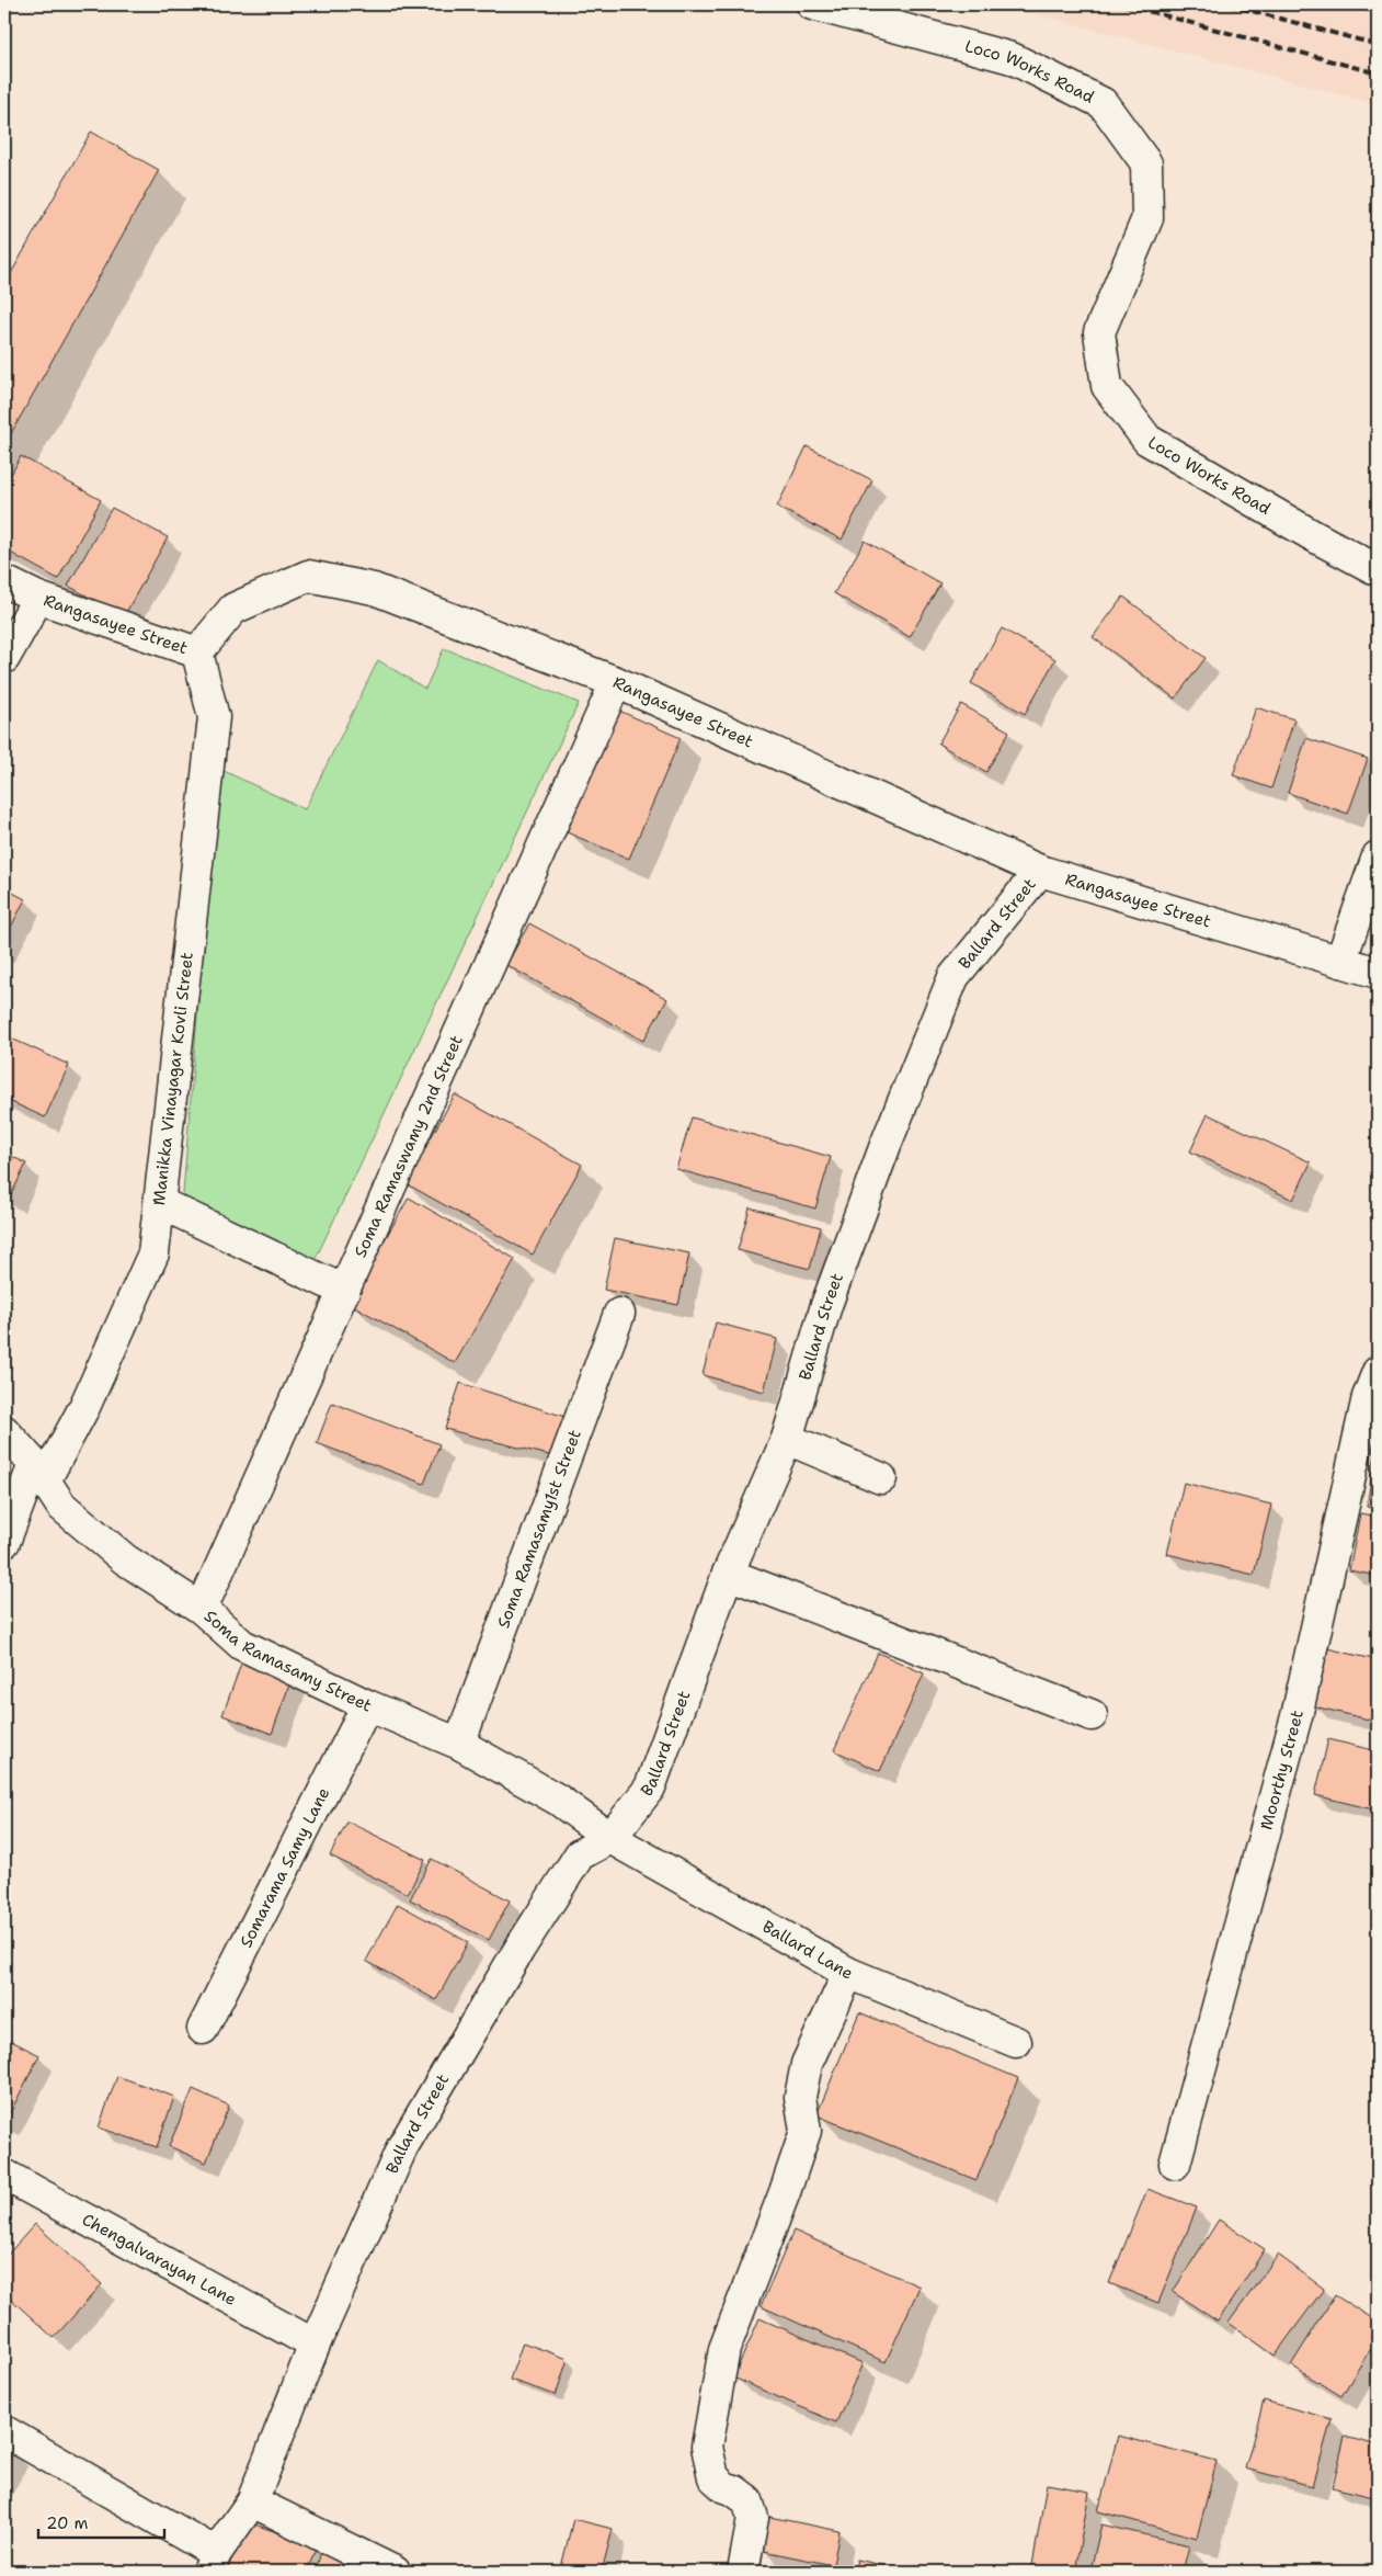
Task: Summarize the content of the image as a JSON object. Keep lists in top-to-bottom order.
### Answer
{
  "streets": {
    "street": [
      "Loco Works Road",
      "Rangasayee Street",
      "Ballard Street",
      "Manikka Vinayagar Kovli Street",
      "Soma Ramaswamy 2nd Street",
      "Soma Ramasamy1st Street",
      "Soma Ramasamy Street",
      "Moorthy Street",
      "Somarama Samy Lane",
      "Ballard Lane",
      "Chengalvarayan Lane"
    ]
  },
  "crossings": [
    ["Rangasayee Street", "Ballard Street"],
    ["Rangasayee Street", "Manikka Vinayagar Kovli Street"],
    ["Rangasayee Street", "Soma Ramaswamy 2nd Street"],
    ["Ballard Street", "Soma Ramasamy Street"],
    ["Ballard Street", "Ballard Lane"],
    ["Ballard Street", "Chengalvarayan Lane"],
    ["Manikka Vinayagar Kovli Street", "Soma Ramasamy Street"],
    ["Soma Ramaswamy 2nd Street", "Soma Ramasamy Street"],
    ["Soma Ramasamy1st Street", "Soma Ramasamy Street"],
    ["Soma Ramasamy Street", "Somarama Samy Lane"],
    ["Soma Ramasamy Street", "Ballard Lane"]
  ],
  "scale_bar": "20 m"
}
